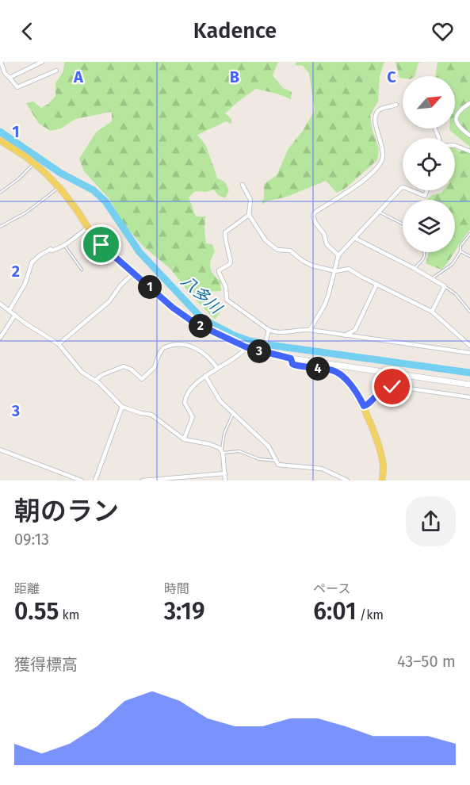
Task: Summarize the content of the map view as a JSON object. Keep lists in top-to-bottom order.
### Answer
{
  "water": ["八多川"],
  "north": "top right",
  "page": {
    "header": "Kadence",
    "pins": [
      "1",
      "2",
      "3",
      "4"
    ],
    "heading": ["朝のラン", "09:13"],
    "stats": [
      ["距離", "0.55 km"],
      ["時間", "3:19"],
      ["ペース", "6:01 /km"]
    ],
    "chart": ["獲得標高", "43–50 m"]
  },
  "grid": {
    "columns": ["A", "B", "C"],
    "rows": ["1", "2", "3"]
  }
}
